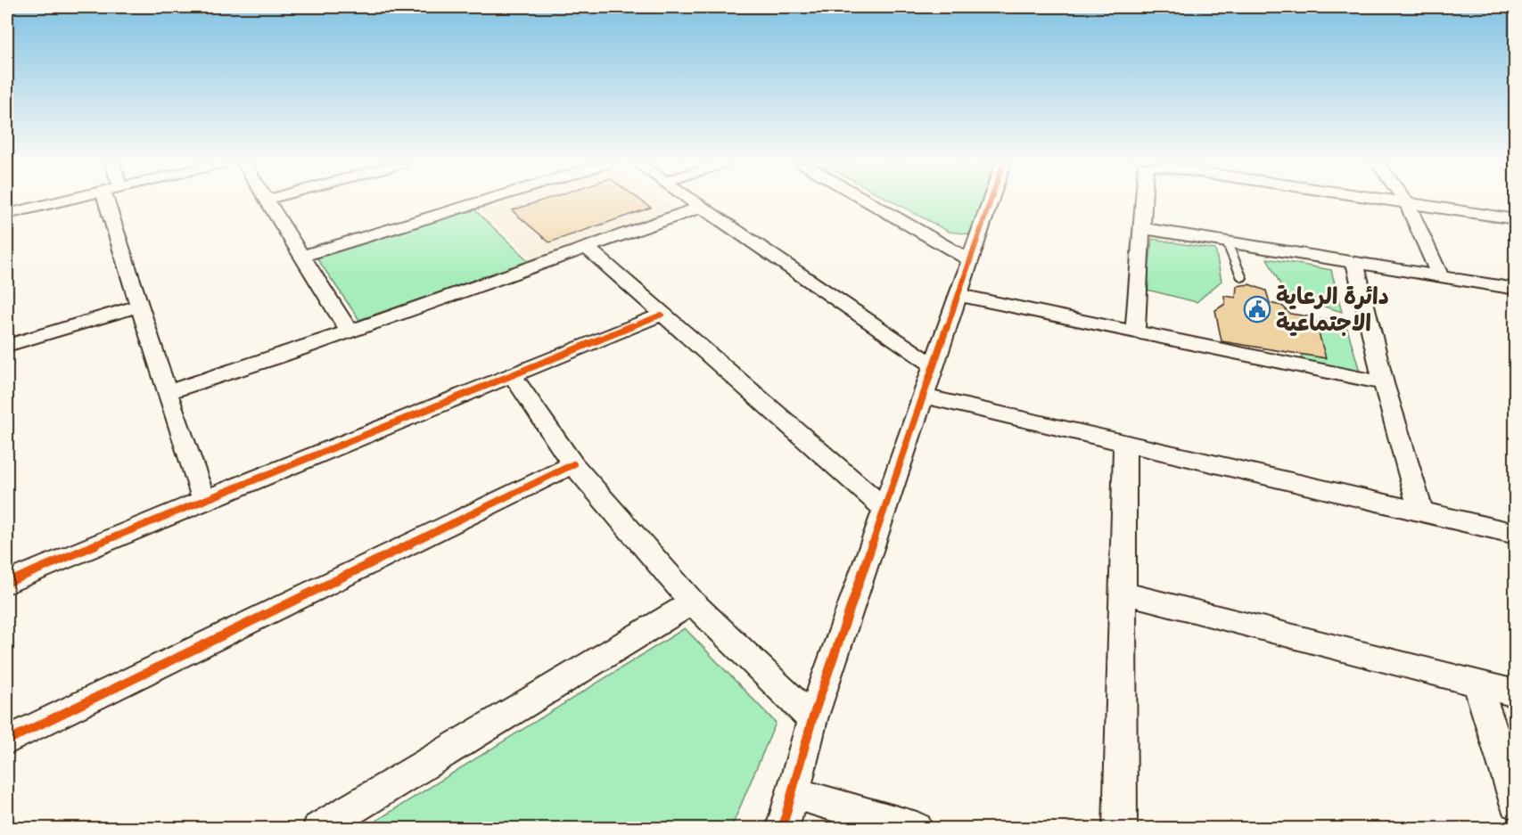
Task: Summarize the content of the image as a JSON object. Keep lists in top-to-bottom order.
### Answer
{
  "places": {
    "public building": ["دائرة الرعاية الاجتماعية"]
  }
}
